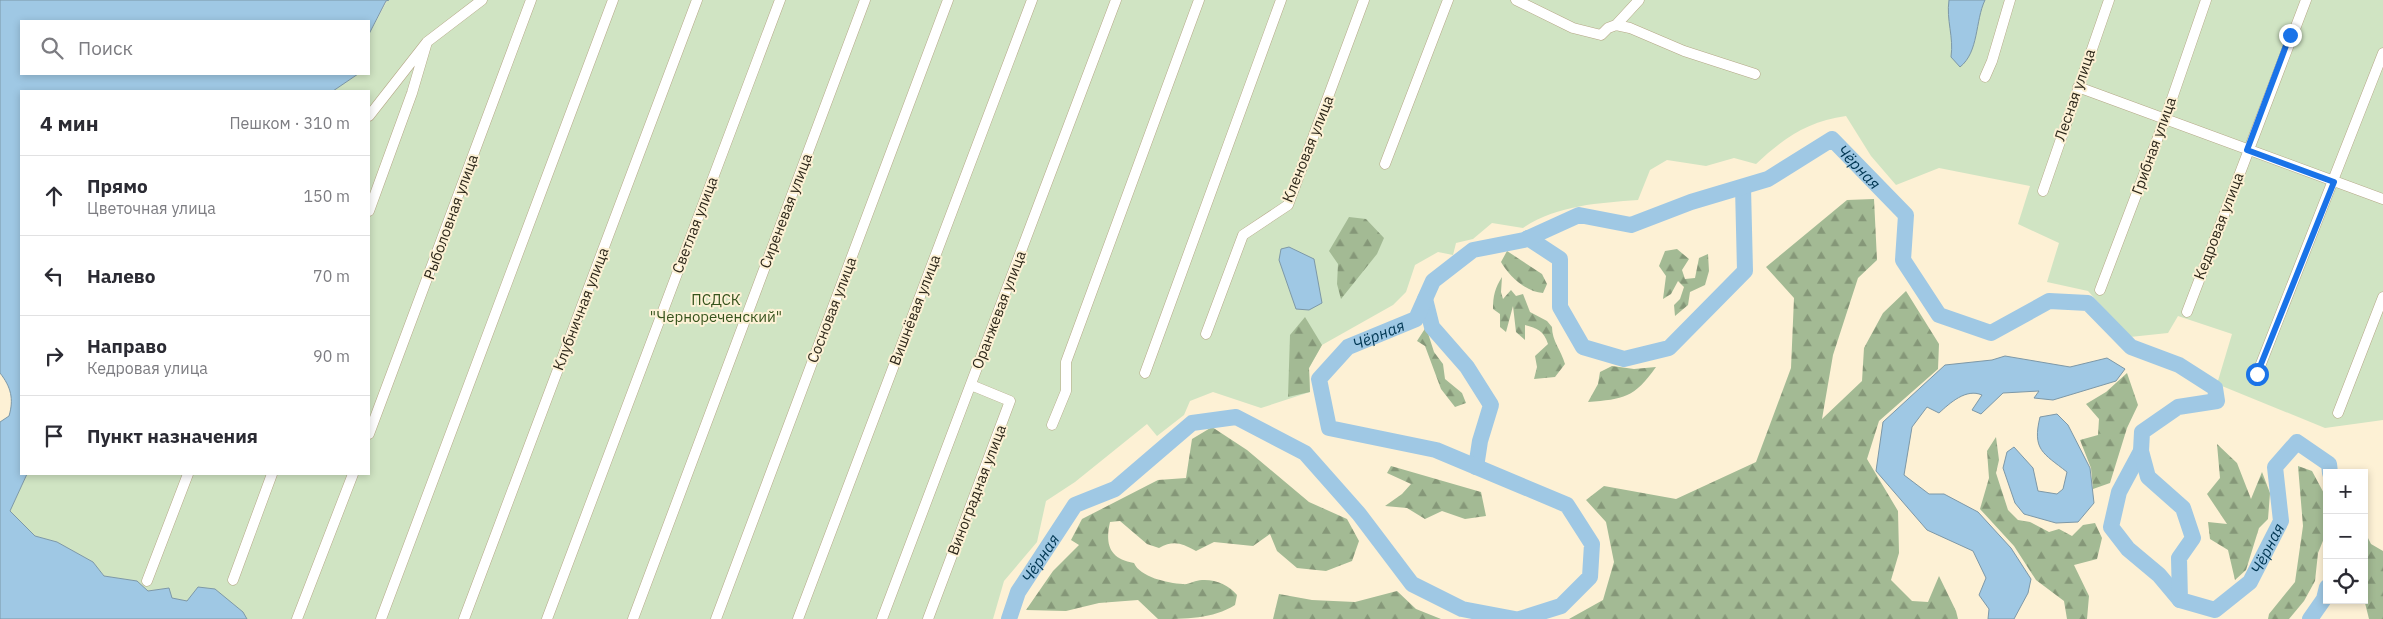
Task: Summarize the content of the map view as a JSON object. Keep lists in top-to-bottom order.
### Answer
{
  "streets": {
    "street": [
      "Лесная улица",
      "Грибная улица",
      "Кленовая улица",
      "Сиреневая улица",
      "Рыболовная улица",
      "Светлая улица",
      "Кедровая улица",
      "Клубничная улица",
      "Сосновая улица",
      "Вишнёвая улица",
      "Оранжевая улица",
      "Виноградная улица"
    ]
  },
  "crossings": [
    ["Оранжевая улица", "Виноградная улица"]
  ],
  "water": ["Чёрная"],
  "parks": ["ПСДСК \"Чернореченский\""],
  "page": {
    "search": "Поиск",
    "heading": ["4 мин", "Пешком · 310 m"],
    "list": [
      ["Прямо", "Цветочная улица", "150 m"],
      ["Налево", "70 m"],
      ["Направо", "Кедровая улица", "90 m"],
      "Пункт назначения"
    ],
    "map_buttons": ["+", "−"]
  }
}
